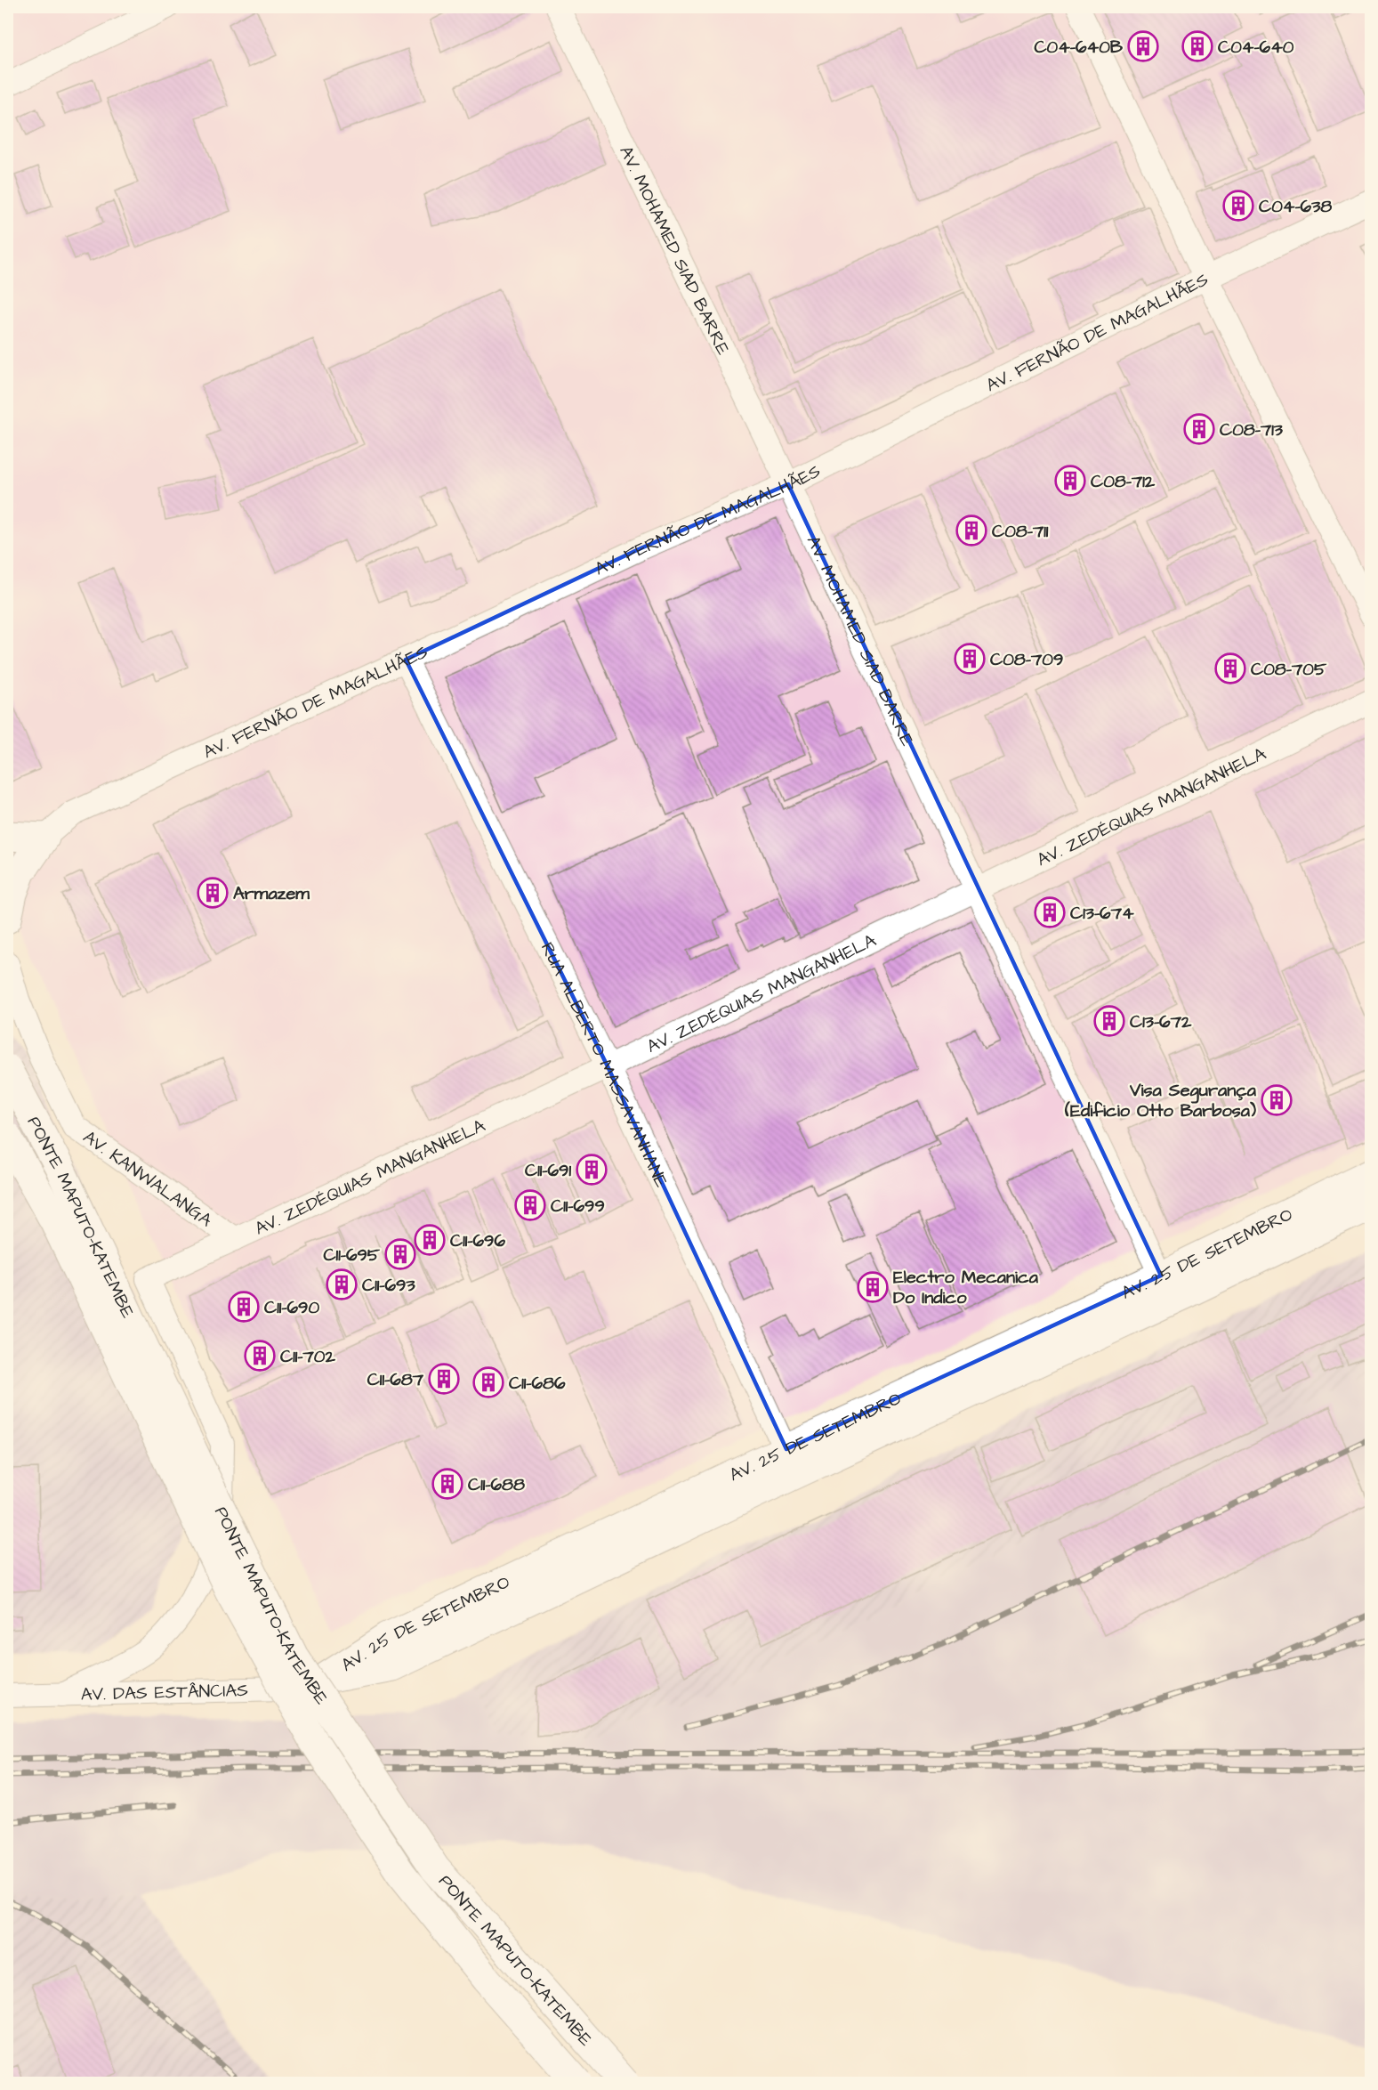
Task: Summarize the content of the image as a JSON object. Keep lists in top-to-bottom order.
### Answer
{
  "streets": {
    "main road": ["PONTE MAPUTO-KATEMBE", "AV. 25 DE SETEMBRO"],
    "street": [
      "AV. MOHAMED SIAD BARRE",
      "AV. FERNÃO DE MAGALHÃES",
      "AV. ZEDÉQUIAS MANGANHELA",
      "RUA ALBERTO MASSAVANHANE",
      "AV. KANWALANGA",
      "AV. DAS ESTÂNCIAS"
    ]
  },
  "crossings": [
    ["AV. MOHAMED SIAD BARRE", "AV. FERNÃO DE MAGALHÃES"],
    ["AV. MOHAMED SIAD BARRE", "AV. ZEDÉQUIAS MANGANHELA"],
    ["AV. MOHAMED SIAD BARRE", "AV. 25 DE SETEMBRO"],
    ["AV. FERNÃO DE MAGALHÃES", "RUA ALBERTO MASSAVANHANE"],
    ["AV. ZEDÉQUIAS MANGANHELA", "RUA ALBERTO MASSAVANHANE"],
    ["AV. ZEDÉQUIAS MANGANHELA", "AV. KANWALANGA"],
    ["AV. ZEDÉQUIAS MANGANHELA", "AV. DAS ESTÂNCIAS"],
    ["RUA ALBERTO MASSAVANHANE", "AV. 25 DE SETEMBRO"],
    ["AV. 25 DE SETEMBRO", "AV. DAS ESTÂNCIAS"]
  ],
  "places": {
    "building": [
      "C04-640B",
      "C04-640",
      "C04-638",
      "C08-713",
      "C08-712",
      "C08-711",
      "C08-709",
      "C08-705",
      "Armazem",
      "C13-674",
      "C13-672",
      "Visa Segurança (Edificio Otto Barbosa)",
      "C11-691",
      "C11-699",
      "C11-696",
      "C11-695",
      "C11-693",
      "Electro Mecanica Do Indico",
      "C11-690",
      "C11-702",
      "C11-687",
      "C11-686",
      "C11-688"
    ]
  }
}
